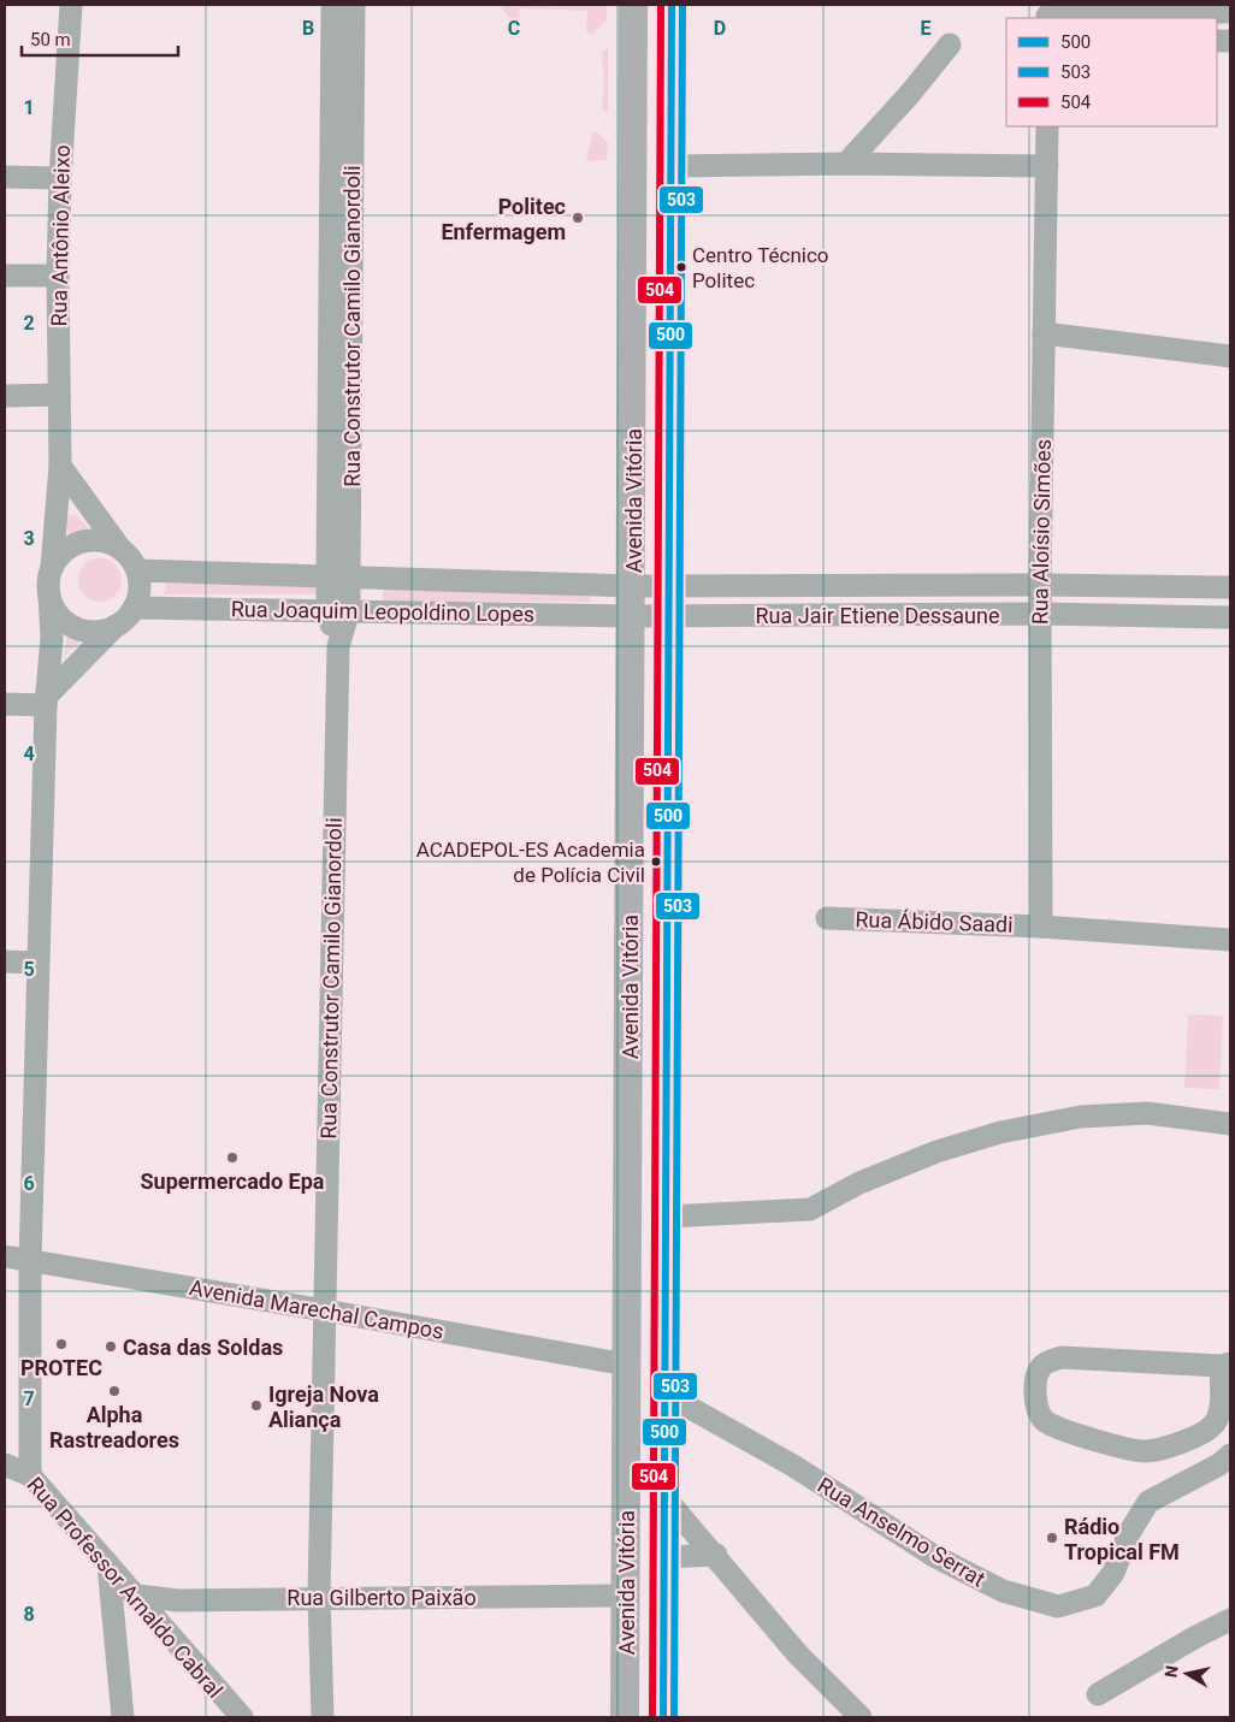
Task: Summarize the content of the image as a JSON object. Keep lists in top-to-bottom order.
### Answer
{
  "streets": {
    "main road": ["Avenida Vitória"],
    "street": [
      "Rua Antônio Aleixo",
      "Rua Construtor Camilo Gianordoli",
      "Rua Aloísio Simões",
      "Rua Joaquim Leopoldino Lopes",
      "Rua Jair Etiene Dessaune",
      "Rua Ábido Saadi",
      "Avenida Marechal Campos",
      "Rua Anselmo Serrat",
      "Rua Professor Arnaldo Cabral",
      "Rua Gilberto Paixão"
    ]
  },
  "crossings": [
    ["Rua Antônio Aleixo", "Rua Joaquim Leopoldino Lopes"],
    ["Rua Construtor Camilo Gianordoli", "Rua Joaquim Leopoldino Lopes"],
    ["Rua Construtor Camilo Gianordoli", "Avenida Marechal Campos"],
    ["Rua Construtor Camilo Gianordoli", "Rua Gilberto Paixão"],
    ["Avenida Vitória", "Rua Joaquim Leopoldino Lopes"],
    ["Avenida Vitória", "Rua Jair Etiene Dessaune"],
    ["Avenida Vitória", "Avenida Marechal Campos"],
    ["Avenida Vitória", "Rua Anselmo Serrat"],
    ["Avenida Vitória", "Rua Gilberto Paixão"],
    ["Rua Aloísio Simões", "Rua Jair Etiene Dessaune"],
    ["Rua Aloísio Simões", "Rua Ábido Saadi"],
    ["Rua Joaquim Leopoldino Lopes", "Rua Jair Etiene Dessaune"],
    ["Rua Professor Arnaldo Cabral", "Rua Gilberto Paixão"]
  ],
  "places": [
    "Politec Enfermagem",
    "Centro Técnico Politec",
    "ACADEPOL-ES Academia de Polícia Civil",
    "Supermercado Epa",
    "PROTEC",
    "Casa das Soldas",
    "Alpha Rastreadores",
    "Igreja Nova Aliança",
    "Rádio Tropical FM"
  ],
  "lines": ["transit line 500", "transit line 503", "transit line 504"],
  "legend": ["500", "503", "504"],
  "scale_bar": "50 m",
  "north": "left",
  "grid": {
    "columns": [
      "B",
      "C",
      "D",
      "E"
    ],
    "rows": [
      "1",
      "2",
      "3",
      "4",
      "5",
      "6",
      "7",
      "8"
    ]
  }
}
